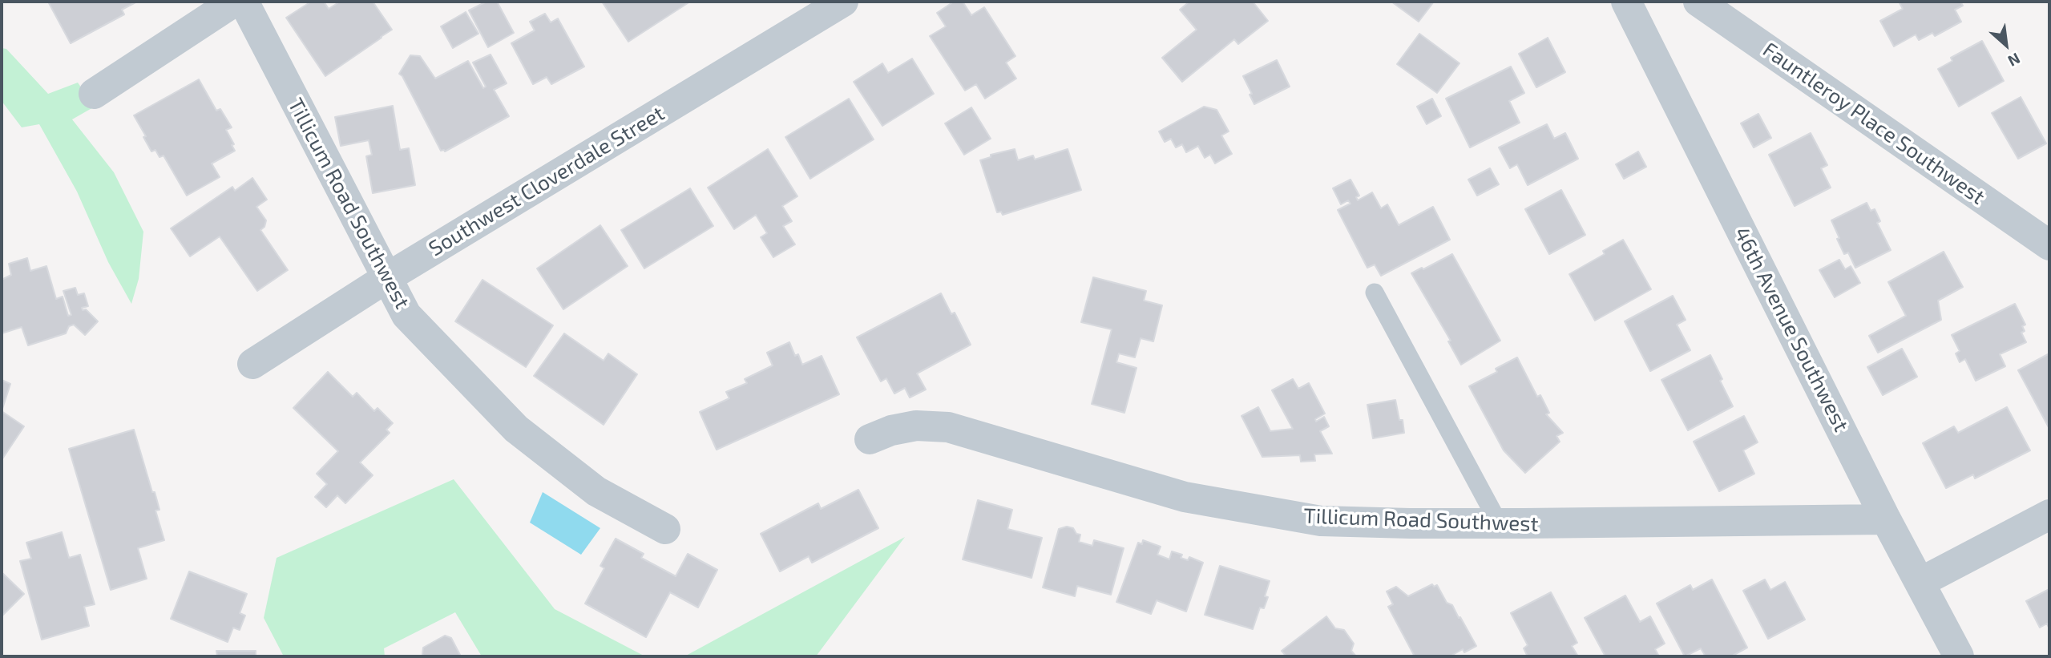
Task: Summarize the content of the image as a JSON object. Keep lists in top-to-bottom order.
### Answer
{
  "streets": {
    "street": [
      "Fauntleroy Place Southwest",
      "Southwest Cloverdale Street",
      "Tillicum Road Southwest",
      "46th Avenue Southwest"
    ]
  },
  "crossings": [
    ["Southwest Cloverdale Street", "Tillicum Road Southwest"],
    ["Tillicum Road Southwest", "46th Avenue Southwest"]
  ],
  "north": "bottom right"
}
